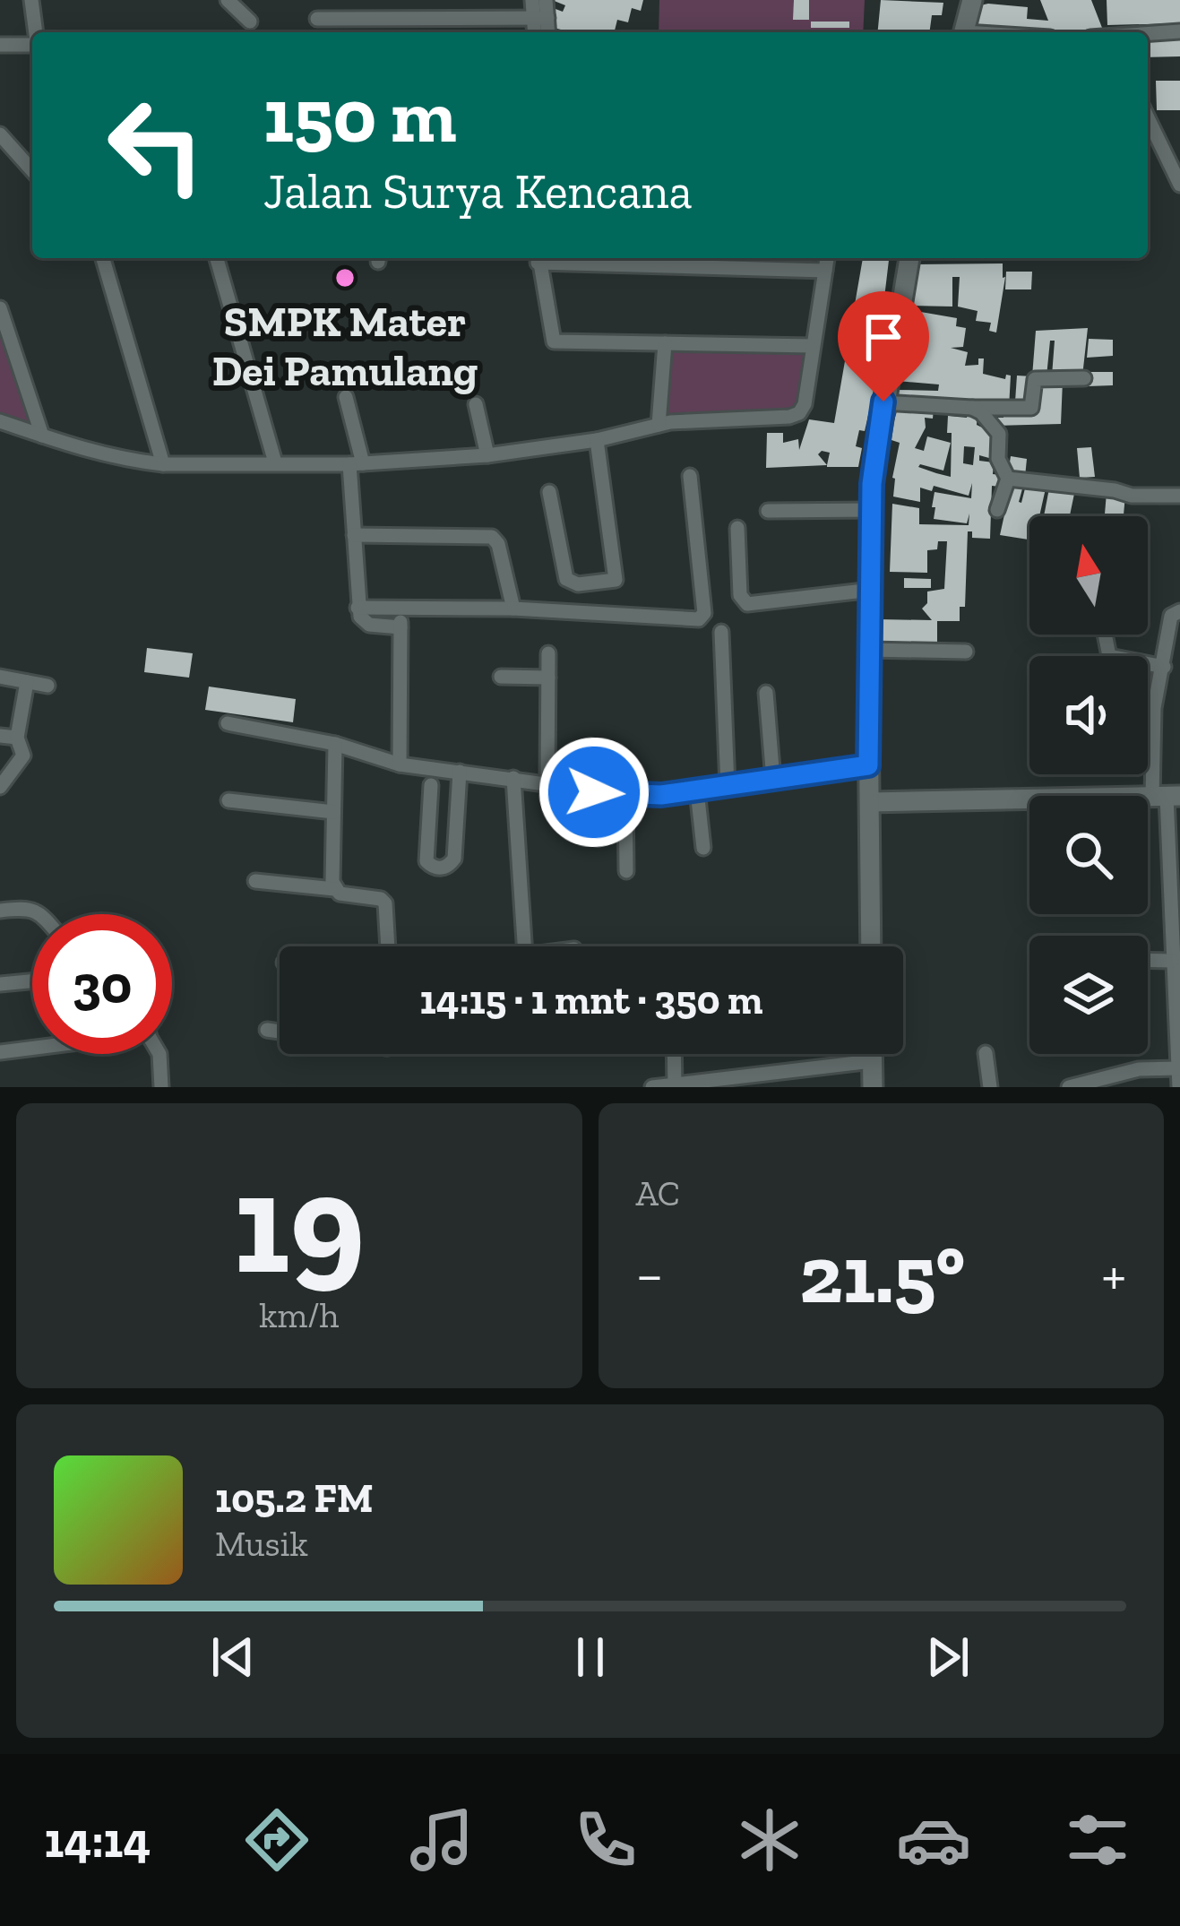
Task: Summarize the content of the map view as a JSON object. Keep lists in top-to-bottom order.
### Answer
{
  "places": ["SMPK Mater Dei Pamulang"],
  "north": "top",
  "page": {
    "turn": ["150 m", "Jalan Surya Kencana"],
    "limit": "30",
    "trip": "14:15 · 1 mnt · 350 m",
    "tile": [
      ["19", "km/h"],
      "AC"
    ],
    "heat": ["−", "21.5°", "+"],
    "song": ["105.2 FM", "Musik"],
    "tabs": "14:14"
  }
}
